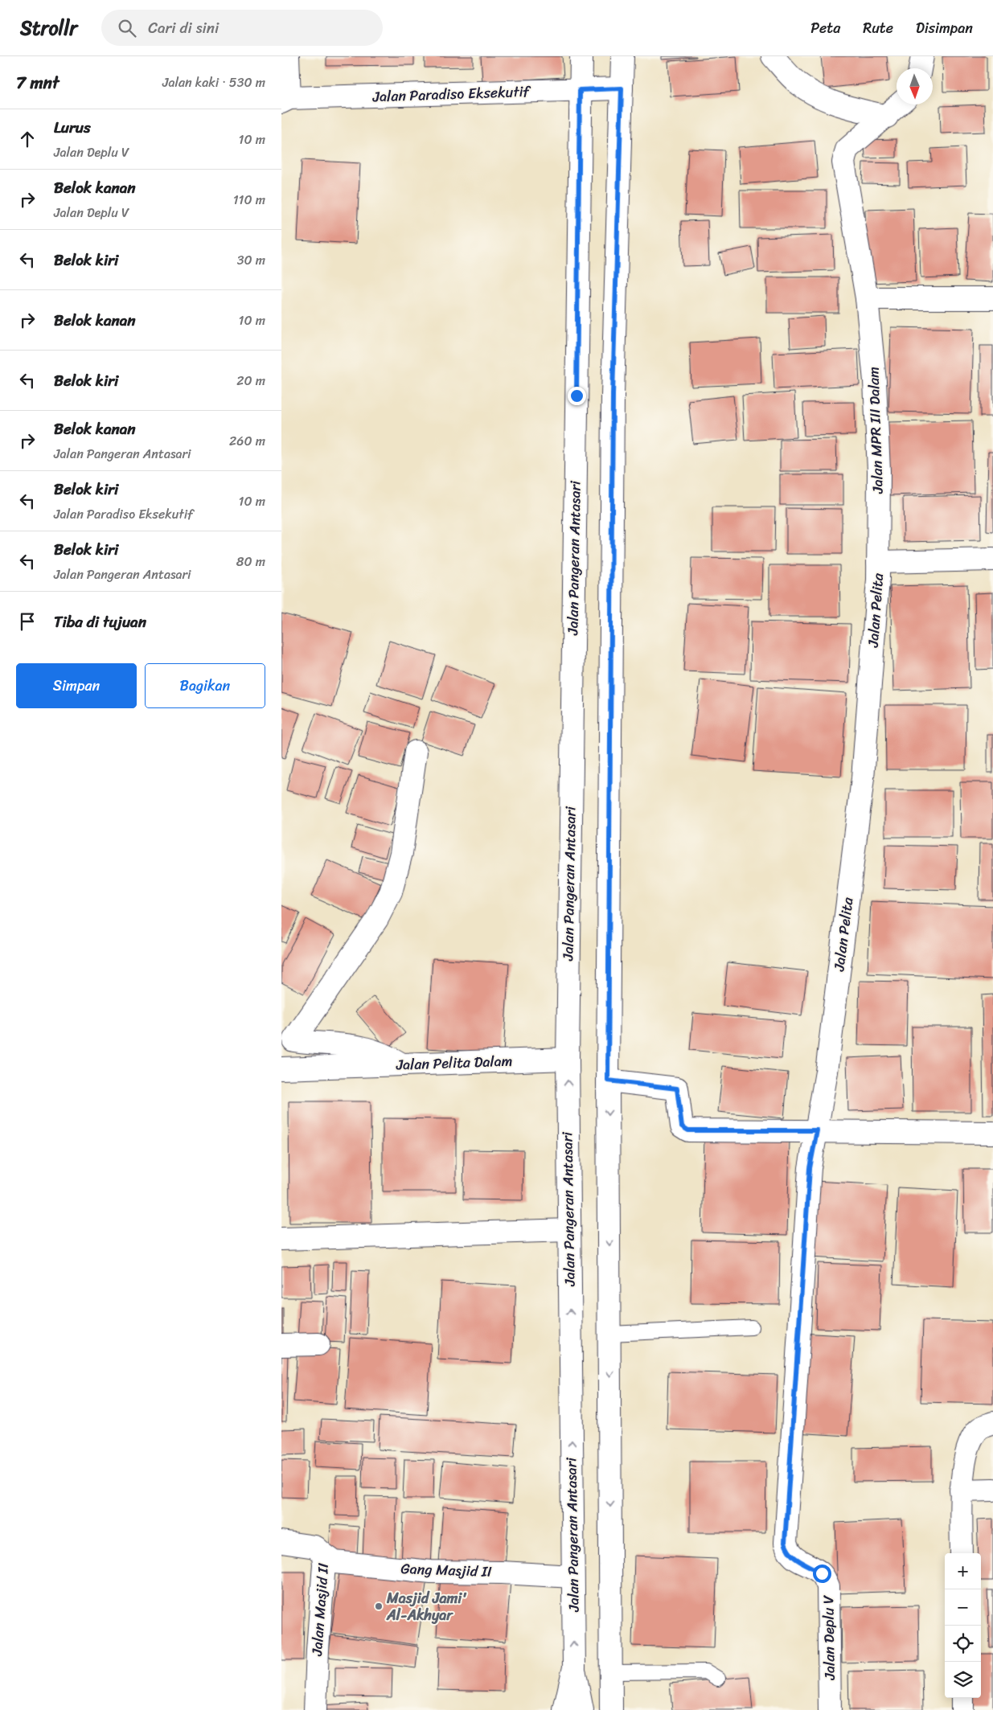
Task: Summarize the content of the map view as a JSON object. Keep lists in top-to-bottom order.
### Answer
{
  "streets": {
    "street": [
      "Jalan Paradiso Eksekutif",
      "Jalan MPR III Dalam",
      "Jalan Pangeran Antasari",
      "Jalan Pelita",
      "Jalan Pelita Dalam",
      "Gang Masjid II",
      "Jalan Masjid II",
      "Jalan Deplu V"
    ]
  },
  "crossings": [
    ["Jalan Paradiso Eksekutif", "Jalan Pangeran Antasari"],
    ["Jalan MPR III Dalam", "Jalan Pelita"],
    ["Jalan Pangeran Antasari", "Jalan Pelita Dalam"],
    ["Jalan Pangeran Antasari", "Gang Masjid II"],
    ["Jalan Pelita", "Jalan Deplu V"],
    ["Gang Masjid II", "Jalan Masjid II"]
  ],
  "places": ["Masjid Jami' Al-Akhyar"],
  "north": "bottom",
  "page": {
    "header": "Strollr",
    "search": "Cari di sini",
    "nav": ["Peta", "Rute", "Disimpan"],
    "heading": ["7 mnt", "Jalan kaki · 530 m"],
    "list": [
      ["Lurus", "Jalan Deplu V", "10 m"],
      ["Belok kanan", "Jalan Deplu V", "110 m"],
      ["Belok kiri", "30 m"],
      ["Belok kanan", "10 m"],
      ["Belok kiri", "20 m"],
      ["Belok kanan", "Jalan Pangeran Antasari", "260 m"],
      ["Belok kiri", "Jalan Paradiso Eksekutif", "10 m"],
      ["Belok kiri", "Jalan Pangeran Antasari", "80 m"],
      "Tiba di tujuan"
    ],
    "buttons": ["Simpan", "Bagikan"],
    "map_buttons": ["+", "−"]
  }
}
